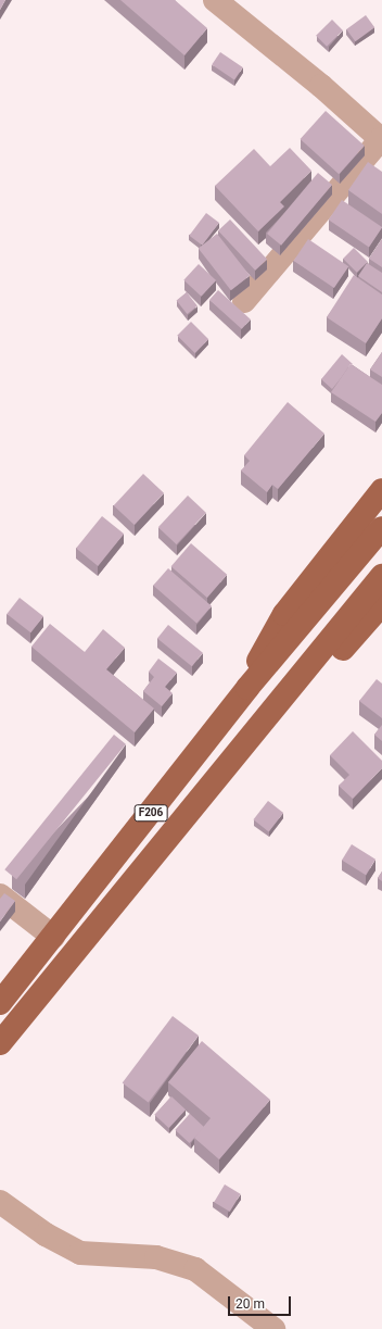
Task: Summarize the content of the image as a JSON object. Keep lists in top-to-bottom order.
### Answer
{
  "streets": {
    "main road": ["F206"]
  },
  "scale_bar": "20 m"
}
